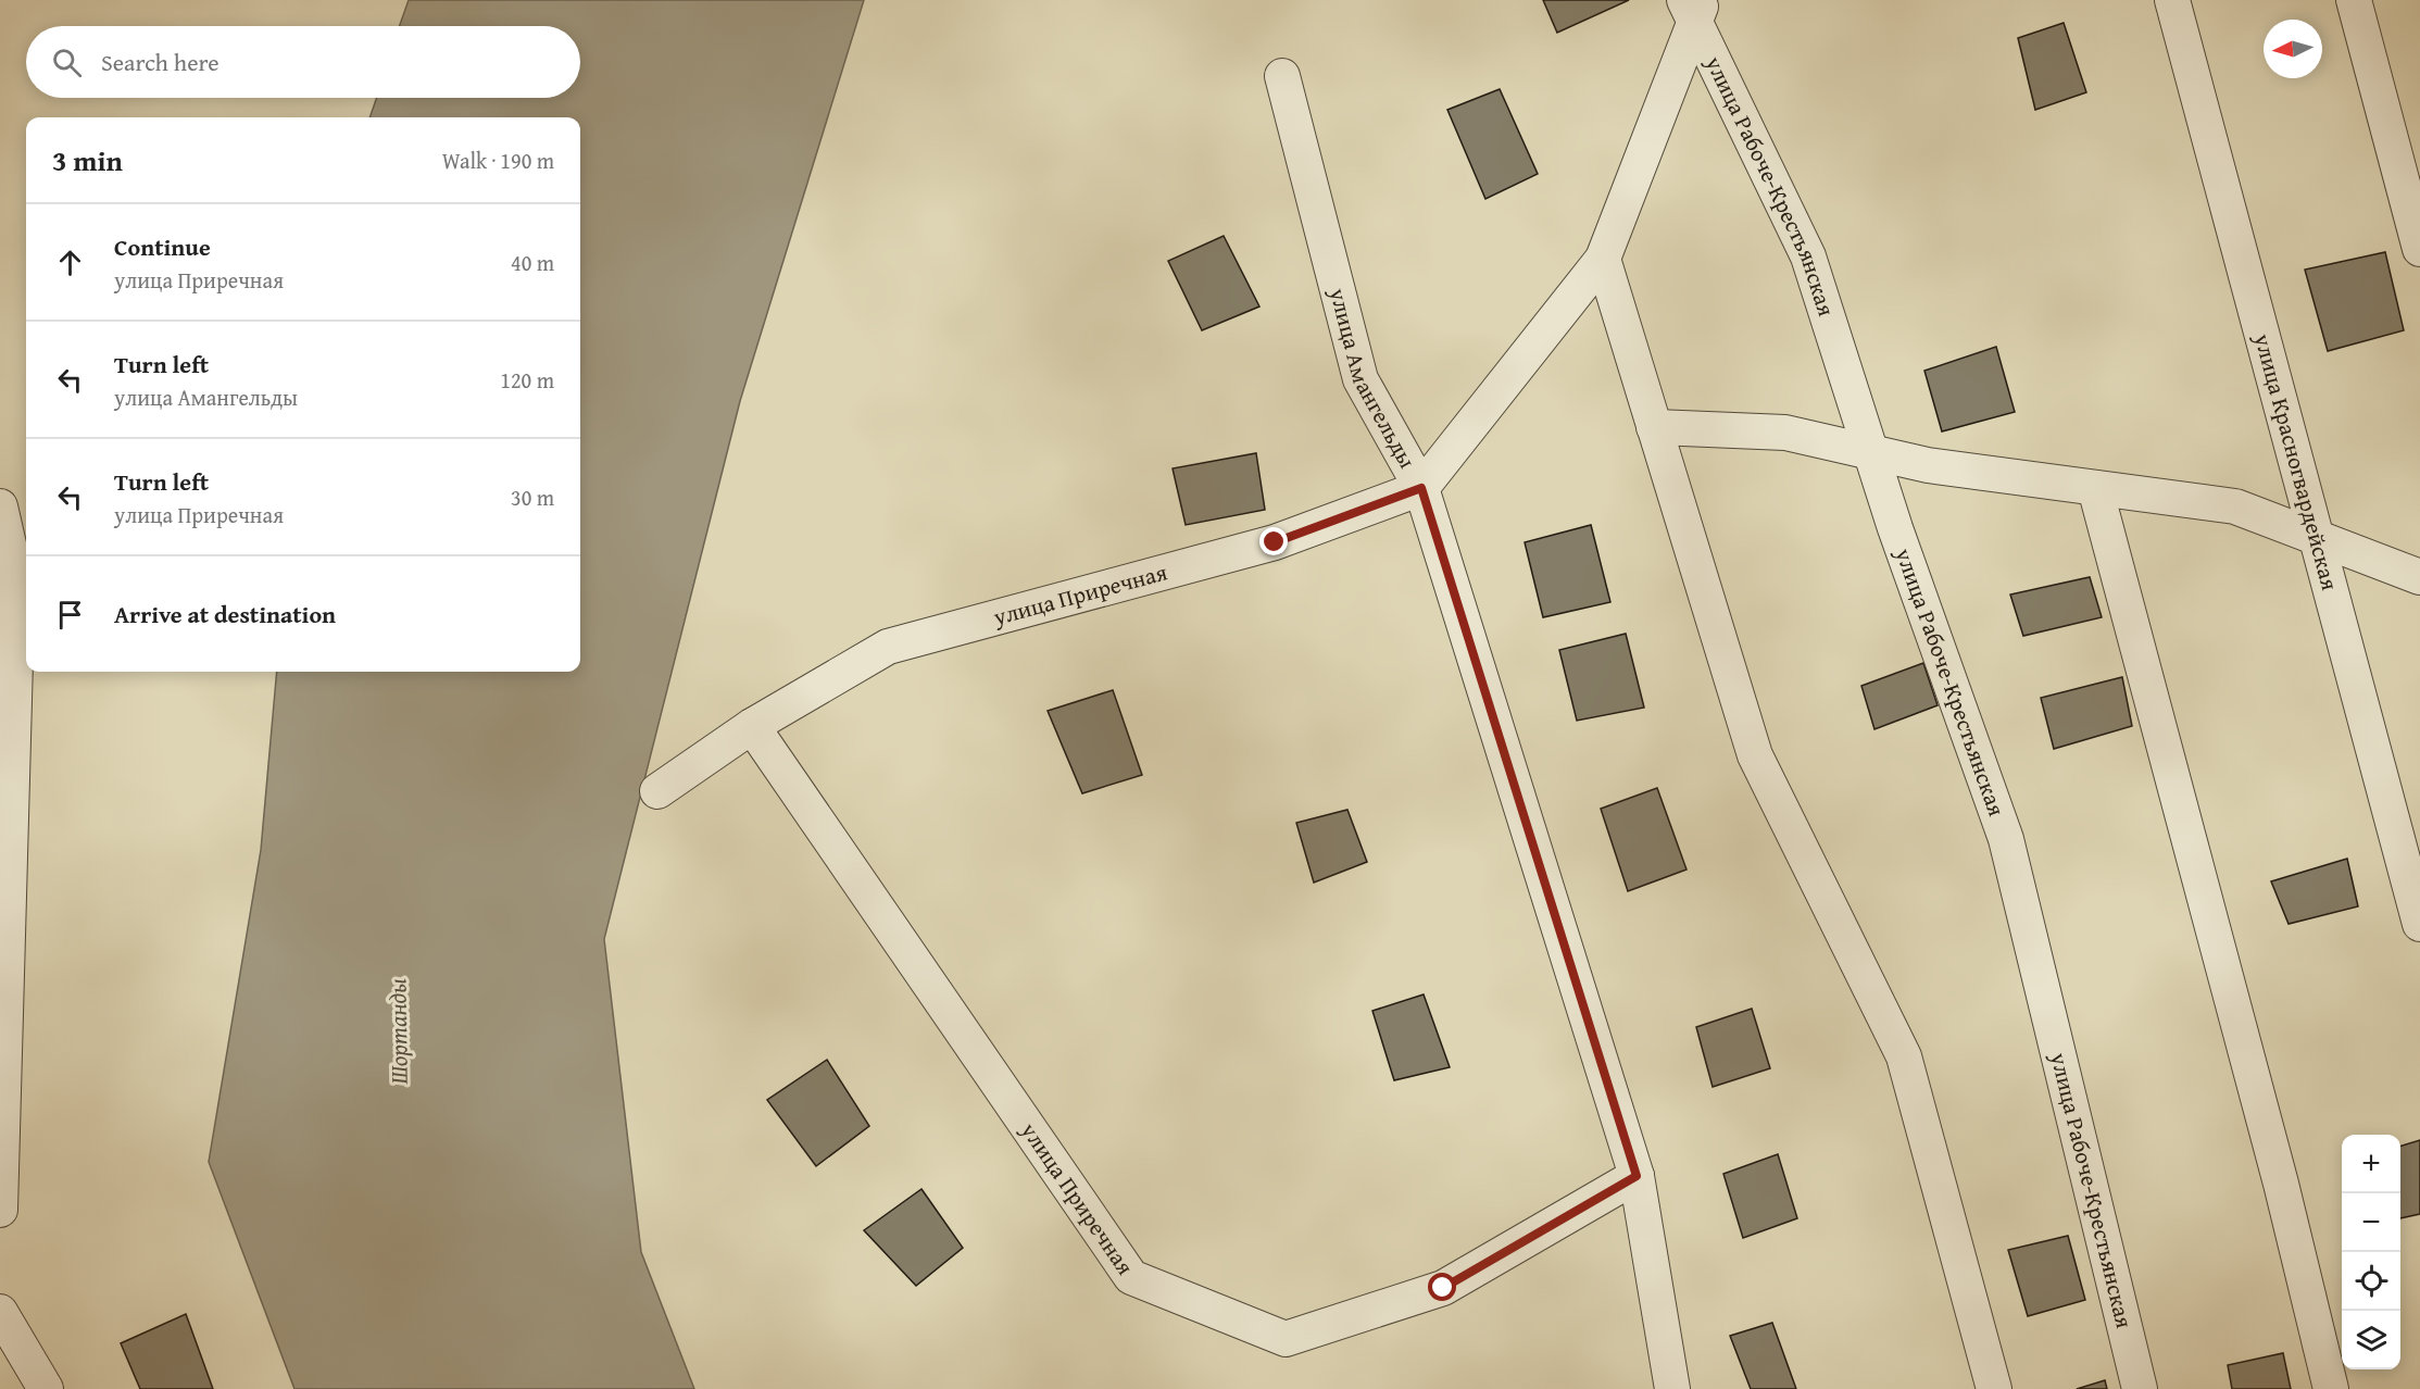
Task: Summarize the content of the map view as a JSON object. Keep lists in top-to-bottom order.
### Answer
{
  "streets": {
    "street": [
      "улица Рабоче-Крестьянская",
      "улица Амангельды",
      "улица Красногвардейская",
      "улица Приречная"
    ]
  },
  "crossings": [
    ["улица Амангельды", "улица Приречная"]
  ],
  "water": ["Шортанды"],
  "north": "left",
  "page": {
    "search": "Search here",
    "heading": ["3 min", "Walk · 190 m"],
    "list": [
      ["Continue", "улица Приречная", "40 m"],
      ["Turn left", "улица Амангельды", "120 m"],
      ["Turn left", "улица Приречная", "30 m"],
      "Arrive at destination"
    ],
    "map_buttons": ["+", "−"]
  }
}
